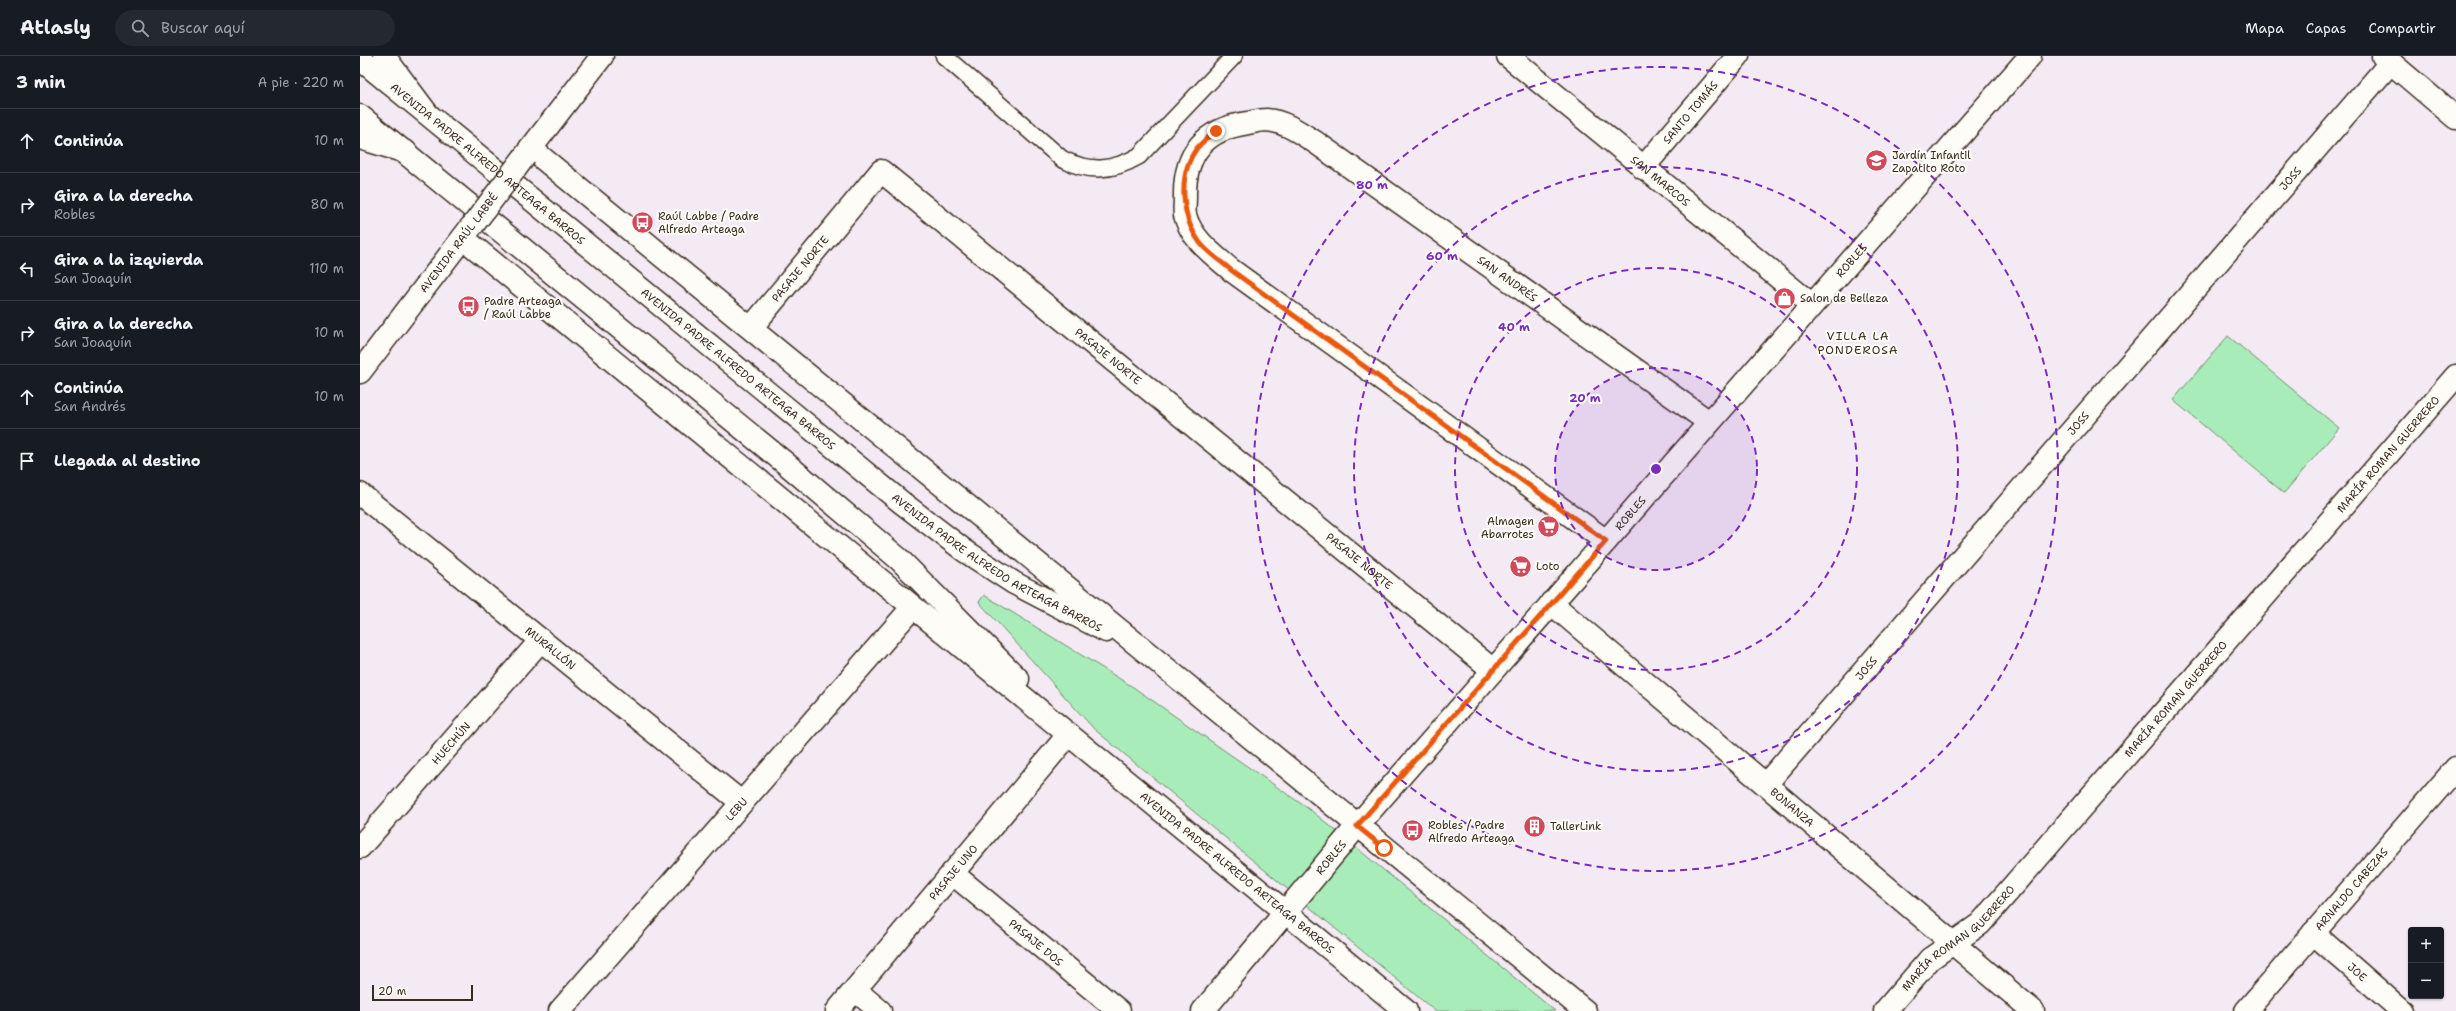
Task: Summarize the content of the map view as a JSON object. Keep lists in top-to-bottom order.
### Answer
{
  "streets": {
    "main road": [
      "SANTO TOMÁS",
      "AVENIDA PADRE ALFREDO ARTEAGA BARROS",
      "JOSS",
      "SAN MARCOS",
      "AVENIDA RAÚL LABBÉ",
      "ROBLES",
      "PASAJE NORTE",
      "SAN ANDRÉS",
      "MARÍA ROMAN GUERRERO",
      "MURALLÓN",
      "HUECHÚN",
      "BONANZA",
      "LEBU",
      "PASAJE UNO",
      "ARNALDO CABEZAS",
      "PASAJE DOS",
      "JOE"
    ]
  },
  "crossings": [
    ["SANTO TOMÁS", "SAN MARCOS"],
    ["AVENIDA PADRE ALFREDO ARTEAGA BARROS", "AVENIDA RAÚL LABBÉ"],
    ["AVENIDA PADRE ALFREDO ARTEAGA BARROS", "ROBLES"],
    ["AVENIDA PADRE ALFREDO ARTEAGA BARROS", "PASAJE NORTE"],
    ["AVENIDA PADRE ALFREDO ARTEAGA BARROS", "LEBU"],
    ["AVENIDA PADRE ALFREDO ARTEAGA BARROS", "PASAJE UNO"],
    ["JOSS", "BONANZA"],
    ["SAN MARCOS", "ROBLES"],
    ["ROBLES", "PASAJE NORTE"],
    ["ROBLES", "SAN ANDRÉS"],
    ["ROBLES", "BONANZA"],
    ["MARÍA ROMAN GUERRERO", "BONANZA"],
    ["MURALLÓN", "HUECHÚN"],
    ["MURALLÓN", "LEBU"],
    ["PASAJE UNO", "PASAJE DOS"],
    ["ARNALDO CABEZAS", "JOE"]
  ],
  "districts": ["VILLA LA PONDEROSA"],
  "places": {
    "school or university": ["Jardín Infantil Zapatito Roto"],
    "bus stop": ["Raúl Labbe / Padre Alfredo Arteaga", "Padre Arteaga / Raúl Labbe", "Robles / Padre Alfredo Arteaga"],
    "shop": ["Salon de Belleza"],
    "supermarket": ["Almagen Abarrotes", "Loto"],
    "building": ["TallerLink"]
  },
  "scale_bar": "20 m",
  "page": {
    "header": "Atlasly",
    "search": "Buscar aquí",
    "nav": ["Mapa", "Capas", "Compartir"],
    "heading": ["3 min", "A pie · 220 m"],
    "list": [
      ["Continúa", "10 m"],
      ["Gira a la derecha", "Robles", "80 m"],
      ["Gira a la izquierda", "San Joaquín", "110 m"],
      ["Gira a la derecha", "San Joaquín", "10 m"],
      ["Continúa", "San Andrés", "10 m"],
      "Llegada al destino"
    ],
    "map_buttons": ["+", "−"],
    "scale": "20 m"
  },
  "rings": [
    "80 m",
    "60 m",
    "40 m",
    "20 m"
  ]
}
